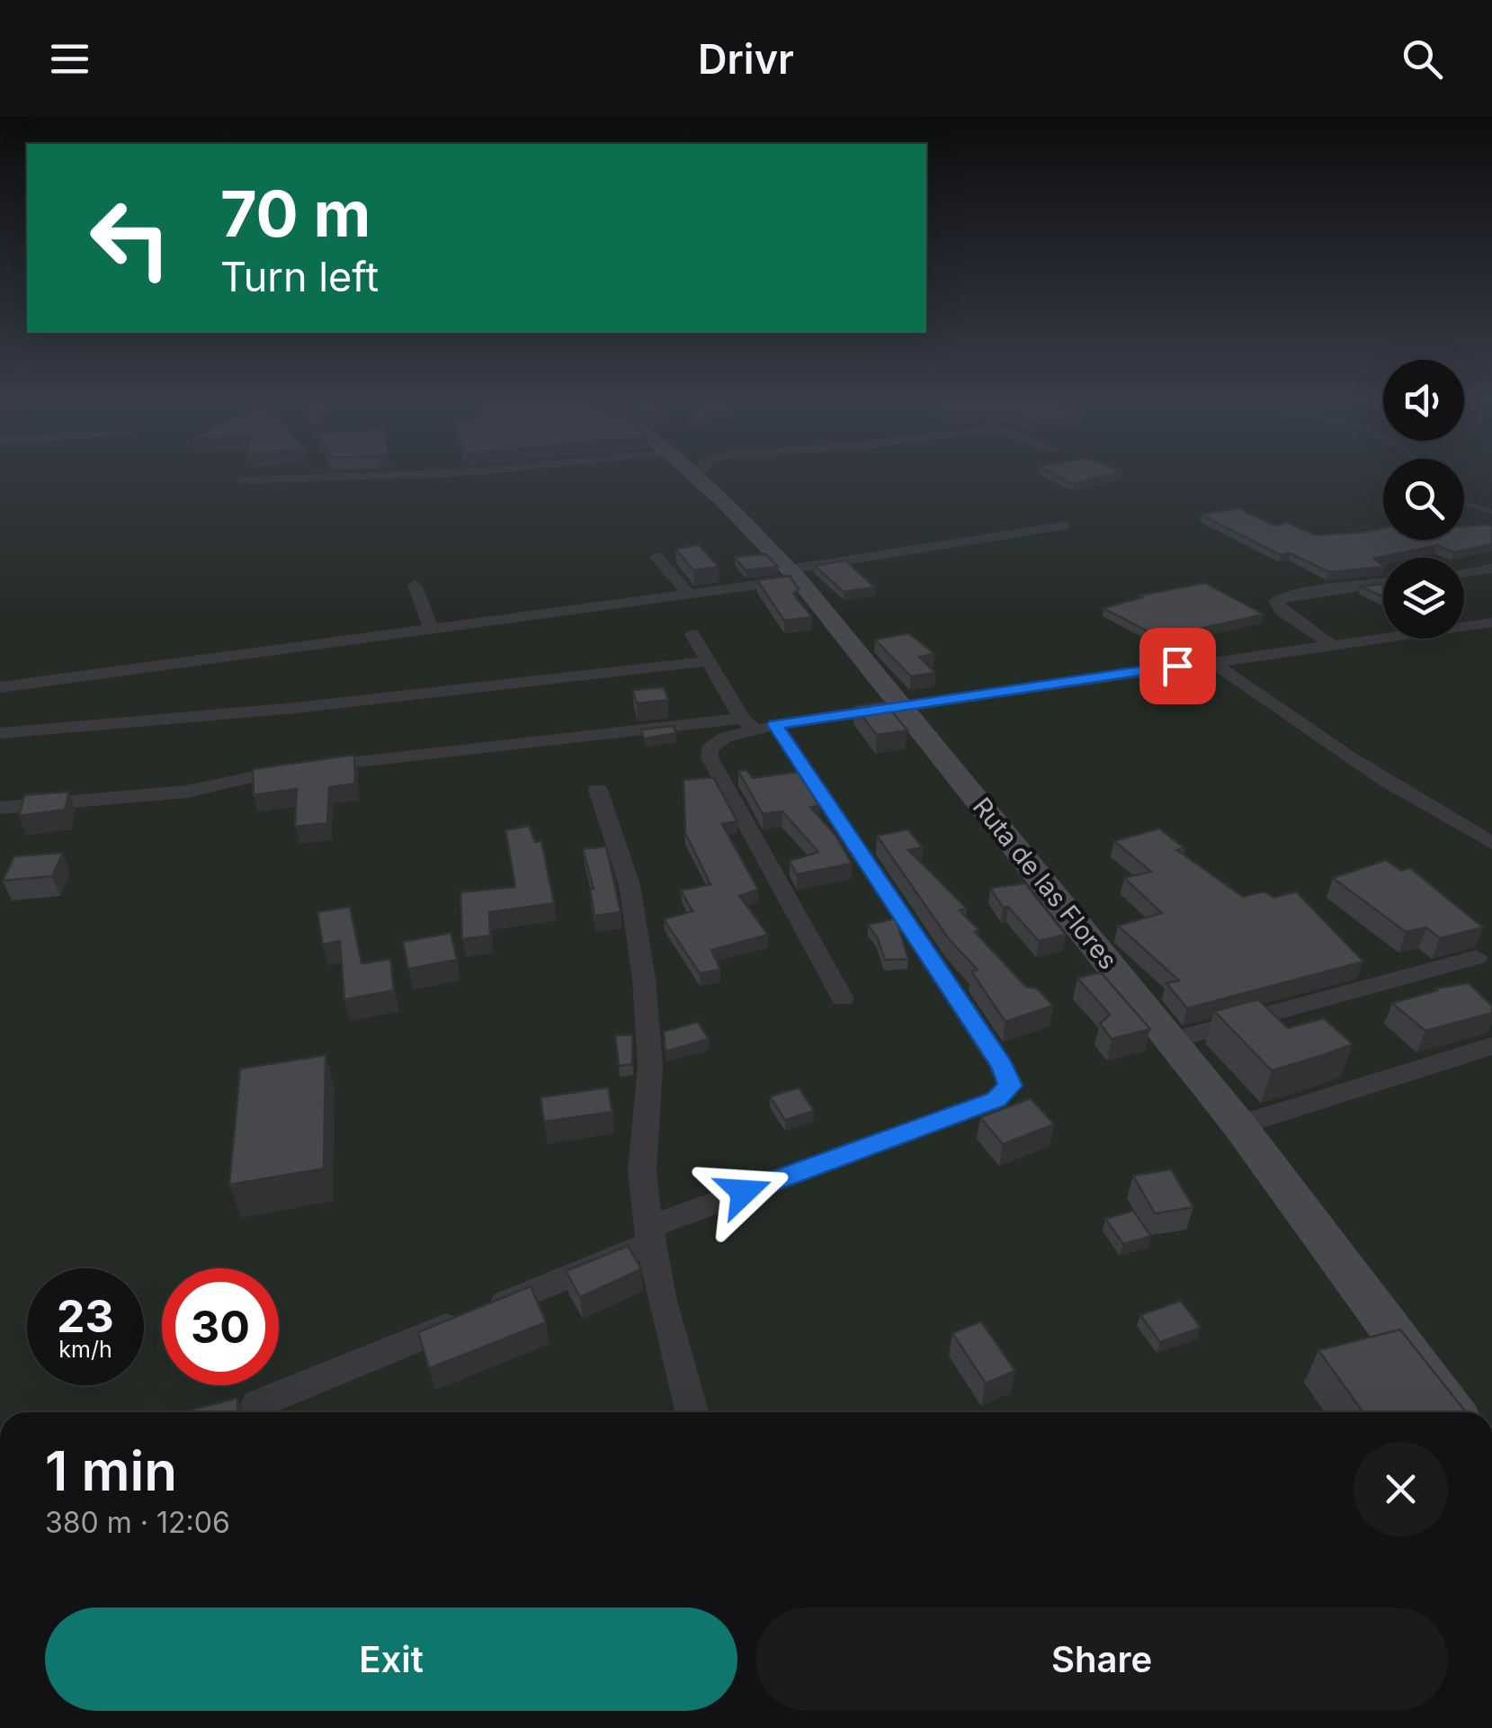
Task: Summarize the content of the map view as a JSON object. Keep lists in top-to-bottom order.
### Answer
{
  "streets": {
    "main road": ["Ruta de las Flores"]
  },
  "page": {
    "header": "Drivr",
    "turn": ["70 m", "Turn left"],
    "speed": "23 km/h",
    "limit": "30",
    "heading": ["1 min", "380 m · 12:06"],
    "buttons": ["Exit", "Share"]
  }
}
